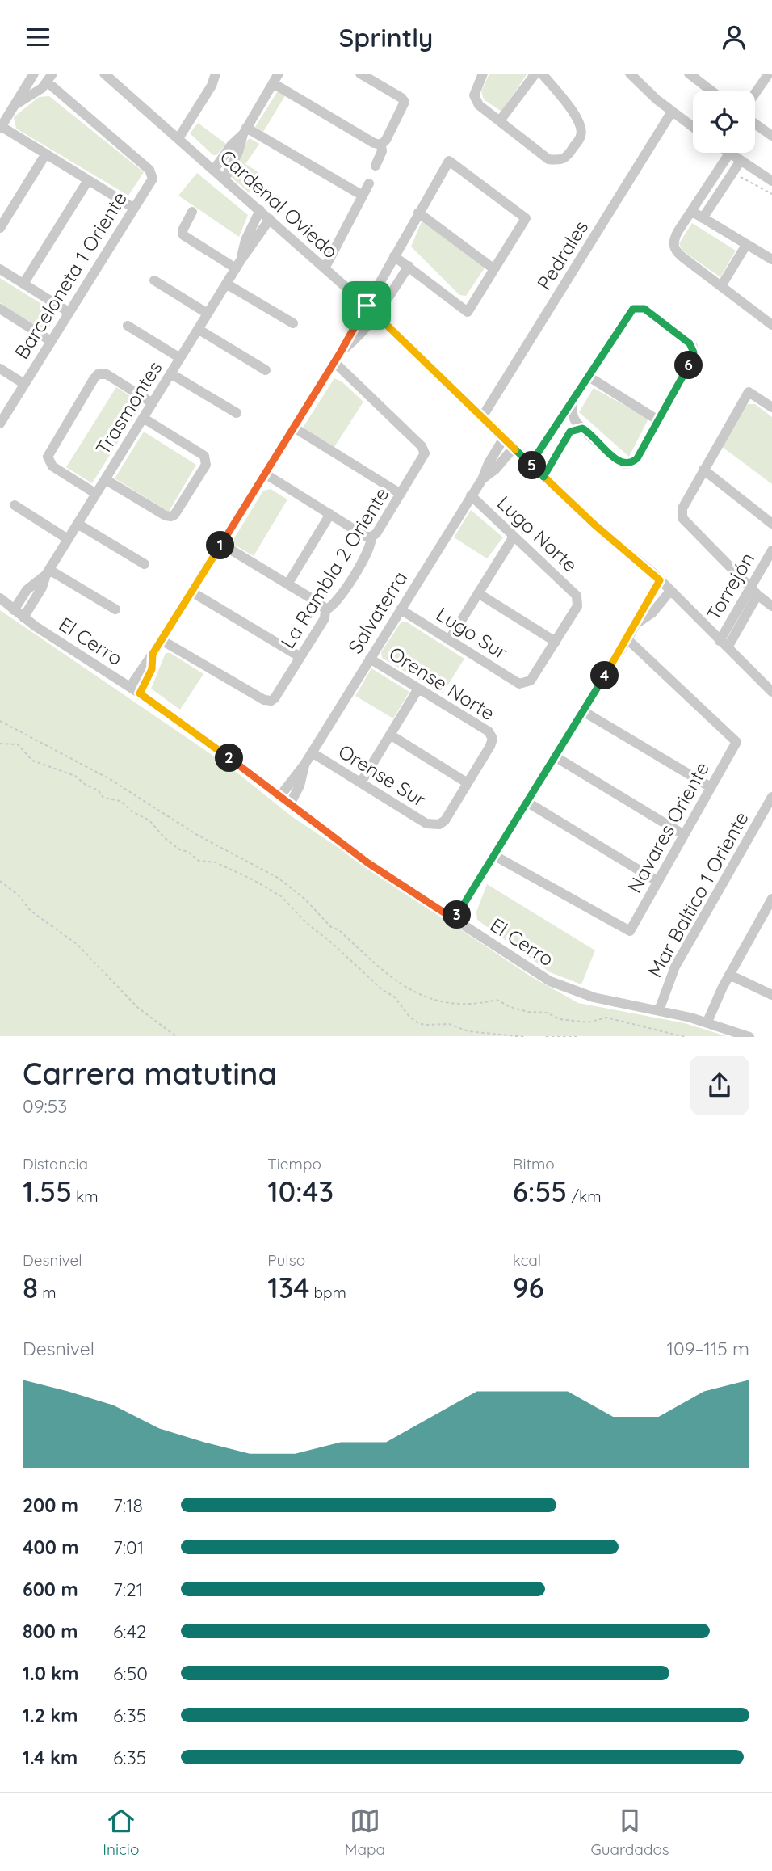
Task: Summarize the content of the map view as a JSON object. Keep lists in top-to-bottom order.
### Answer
{
  "streets": {
    "street": [
      "Cardenal Oviedo",
      "Pedrales",
      "Barceloneta 1 Oriente",
      "Trasmontes",
      "Lugo Norte",
      "La Rambla 2 Oriente",
      "Torrejón",
      "Salvaterra",
      "Lugo Sur",
      "El Cerro",
      "Orense Norte",
      "Orense Sur",
      "Navares Oriente",
      "Mar Baltico 1 Oriente"
    ]
  },
  "crossings": [
    ["Cardenal Oviedo", "Pedrales"],
    ["Cardenal Oviedo", "Trasmontes"],
    ["Cardenal Oviedo", "Torrejón"],
    ["Cardenal Oviedo", "Salvaterra"],
    ["Trasmontes", "El Cerro"],
    ["Lugo Norte", "Salvaterra"],
    ["Lugo Norte", "Lugo Sur"],
    ["Salvaterra", "Lugo Sur"],
    ["Salvaterra", "El Cerro"],
    ["Salvaterra", "Orense Norte"],
    ["Salvaterra", "Orense Sur"],
    ["El Cerro", "Mar Baltico 1 Oriente"],
    ["Orense Norte", "Orense Sur"]
  ],
  "page": {
    "header": "Sprintly",
    "pins": [
      "6",
      "5",
      "1",
      "4",
      "2",
      "3"
    ],
    "heading": ["Carrera matutina", "09:53"],
    "stats": [
      ["Distancia", "1.55 km"],
      ["Tiempo", "10:43"],
      ["Ritmo", "6:55 /km"],
      ["Desnivel", "8 m"],
      ["Pulso", "134 bpm"],
      ["kcal", "96"]
    ],
    "chart": ["Desnivel", "109–115 m"],
    "list": [
      {
        "name": "200 m",
        "note": "7:18"
      },
      {
        "name": "400 m",
        "note": "7:01"
      },
      {
        "name": "600 m",
        "note": "7:21"
      },
      {
        "name": "800 m",
        "note": "6:42"
      },
      {
        "name": "1.0 km",
        "note": "6:50"
      },
      {
        "name": "1.2 km",
        "note": "6:35"
      },
      {
        "name": "1.4 km",
        "note": "6:35"
      }
    ],
    "tabs": ["Inicio", "Mapa", "Guardados"]
  }
}
